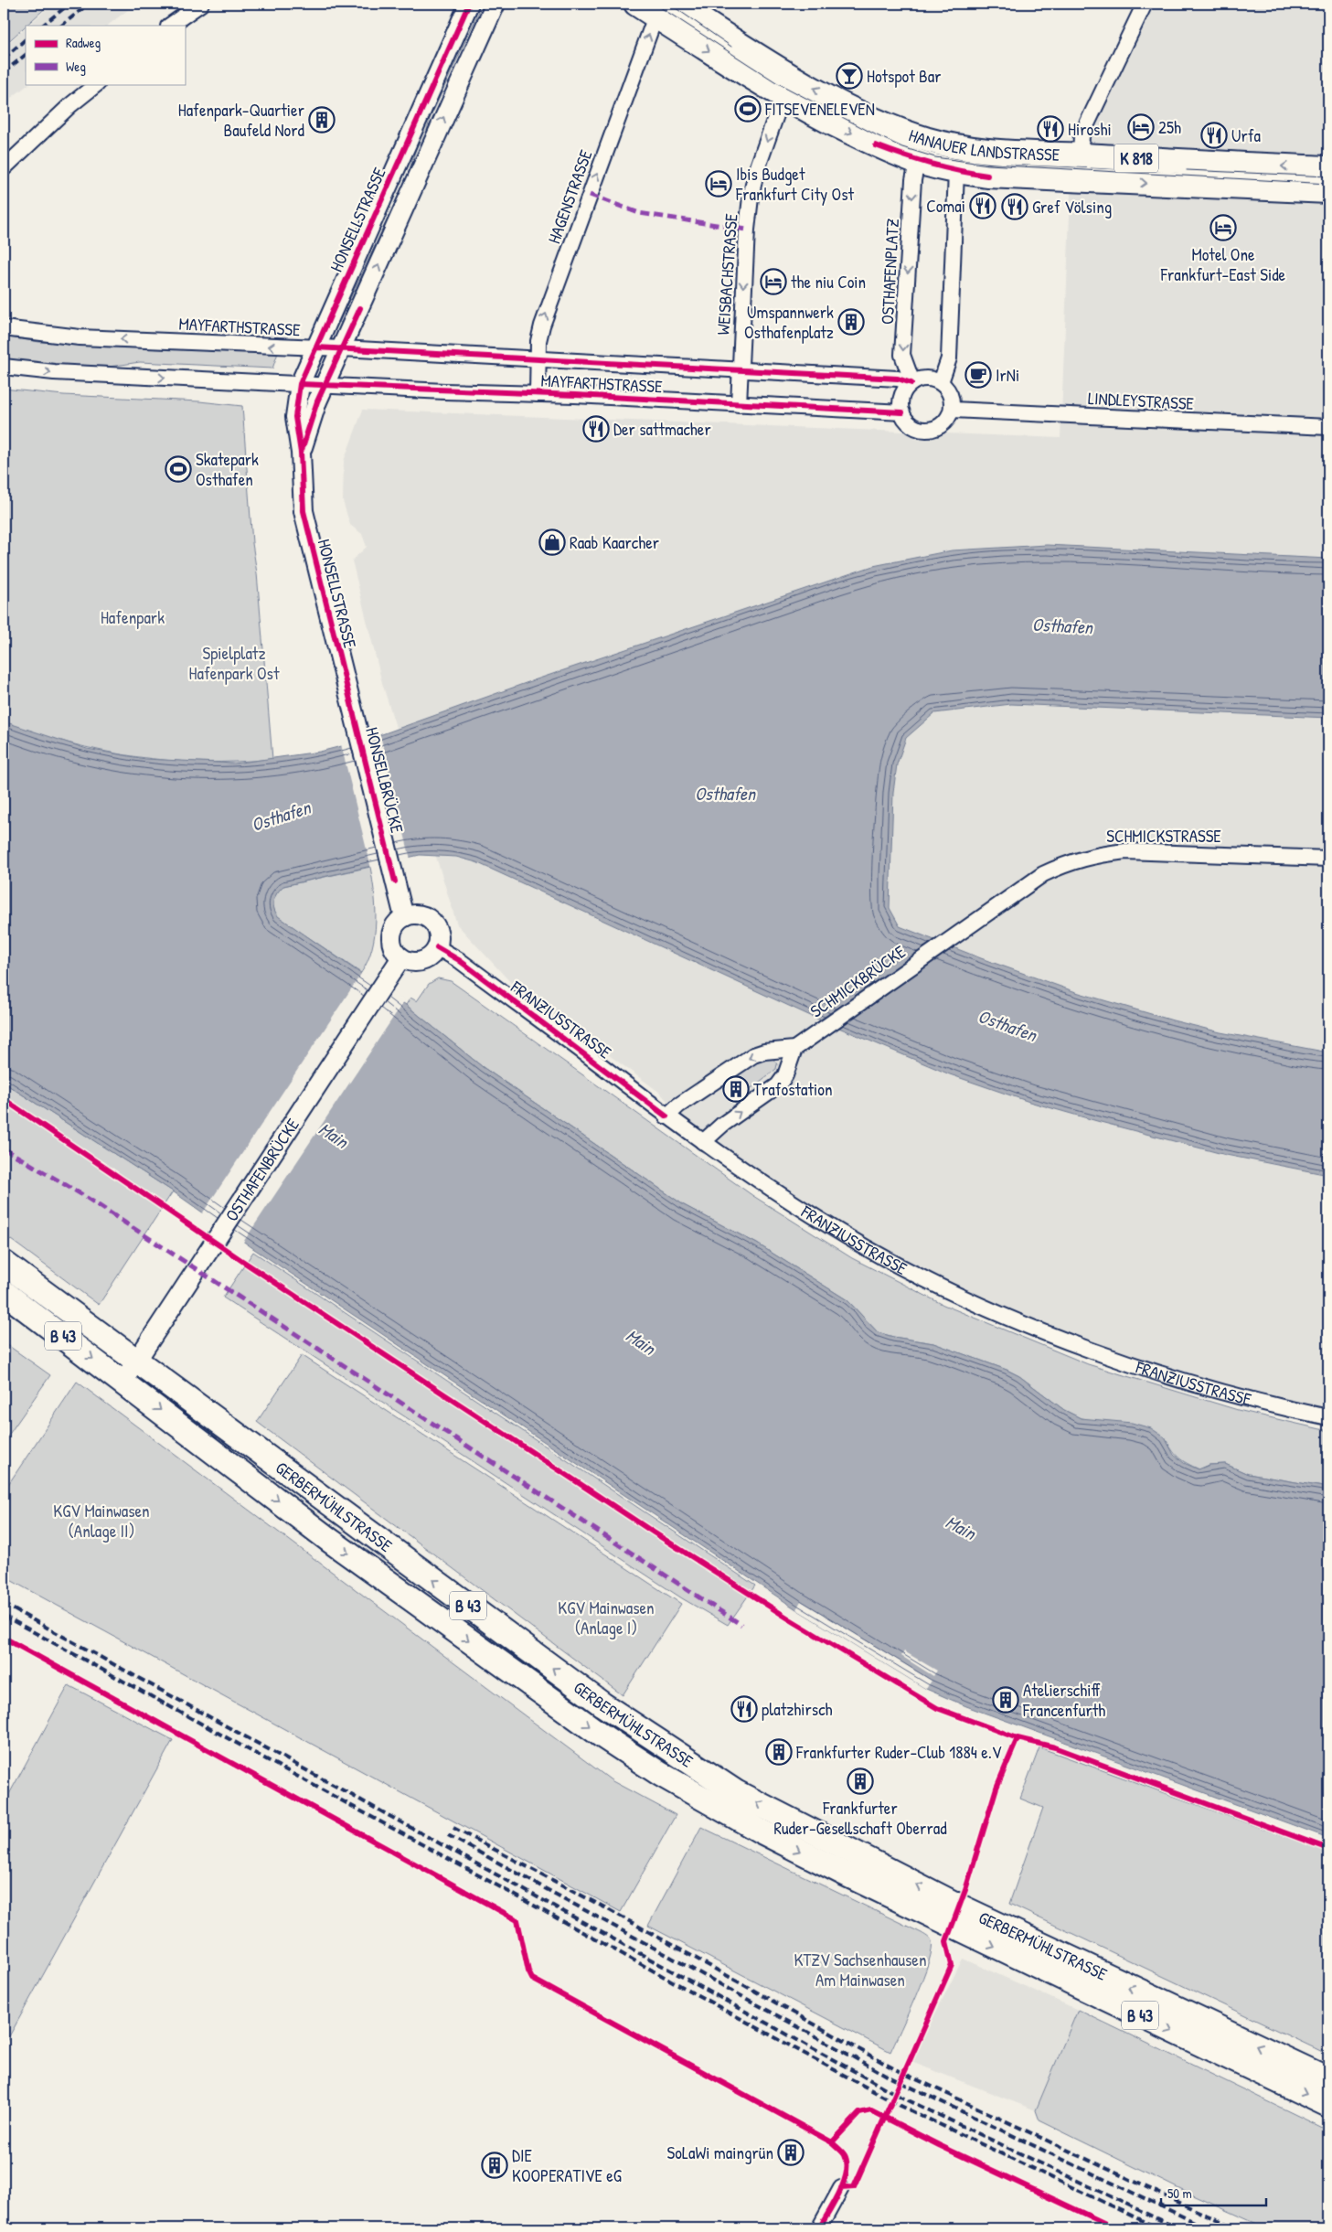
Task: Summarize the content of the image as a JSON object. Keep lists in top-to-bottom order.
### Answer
{
  "streets": {
    "main road": [
      "HANAUER LANDSTRASSE",
      "K 818",
      "B 43",
      "GERBERMÜHLSTRASSE"
    ],
    "street": [
      "HAGENSTRASSE",
      "HONSELLSTRASSE",
      "OSTHAFENPLATZ",
      "WEISBACHSTRASSE",
      "MAYFARTHSTRASSE",
      "LINDLEYSTRASSE",
      "HONSELLBRÜCKE",
      "SCHMICKSTRASSE",
      "SCHMICKBRÜCKE",
      "FRANZIUSSTRASSE",
      "OSTHAFENBRÜCKE"
    ]
  },
  "crossings": [
    ["HANAUER LANDSTRASSE", "HAGENSTRASSE"],
    ["HANAUER LANDSTRASSE", "OSTHAFENPLATZ"],
    ["HANAUER LANDSTRASSE", "WEISBACHSTRASSE"],
    ["HAGENSTRASSE", "MAYFARTHSTRASSE"],
    ["HONSELLSTRASSE", "MAYFARTHSTRASSE"],
    ["HONSELLSTRASSE", "HONSELLBRÜCKE"],
    ["OSTHAFENPLATZ", "MAYFARTHSTRASSE"],
    ["OSTHAFENPLATZ", "LINDLEYSTRASSE"],
    ["WEISBACHSTRASSE", "MAYFARTHSTRASSE"],
    ["MAYFARTHSTRASSE", "LINDLEYSTRASSE"],
    ["HONSELLBRÜCKE", "FRANZIUSSTRASSE"],
    ["HONSELLBRÜCKE", "OSTHAFENBRÜCKE"],
    ["SCHMICKSTRASSE", "SCHMICKBRÜCKE"],
    ["FRANZIUSSTRASSE", "OSTHAFENBRÜCKE"],
    ["OSTHAFENBRÜCKE", "GERBERMÜHLSTRASSE"]
  ],
  "one_way": ["HAGENSTRASSE", "WEISBACHSTRASSE"],
  "water": ["Osthafen", "Main"],
  "parks": [
    "Hafenpark",
    "Spielplatz Hafenpark Ost",
    "KGV Mainwasen (Anlage II)",
    "KGV Mainwasen (Anlage I)",
    "KTZV Sachsenhausen Am Mainwasen"
  ],
  "places": {
    "bar": ["Hotspot Bar"],
    "sports": ["FITSEVENELEVEN", "Skatepark Osthafen"],
    "building": [
      "Hafenpark-Quartier Baufeld Nord",
      "Umspannwerk Osthafenplatz",
      "Trafostation",
      "Atelierschiff Francenfurth",
      "Frankfurter Ruder-Club 1884 e.V",
      "Frankfurter Ruder-Gesellschaft Oberrad",
      "SoLaWi maingrün",
      "DIE KOOPERATIVE eG"
    ],
    "hotel": [
      "25h",
      "Ibis Budget Frankfurt City Ost",
      "Motel One Frankfurt-East Side",
      "the niu Coin"
    ],
    "restaurant": [
      "Hiroshi",
      "Urfa",
      "Comai",
      "Gref Völsing",
      "Der sattmacher",
      "platzhirsch"
    ],
    "cafe": ["IrNi"],
    "shop": ["Raab Kaarcher"]
  },
  "legend": ["Radweg", "Weg"],
  "scale_bar": "50 m"
}
